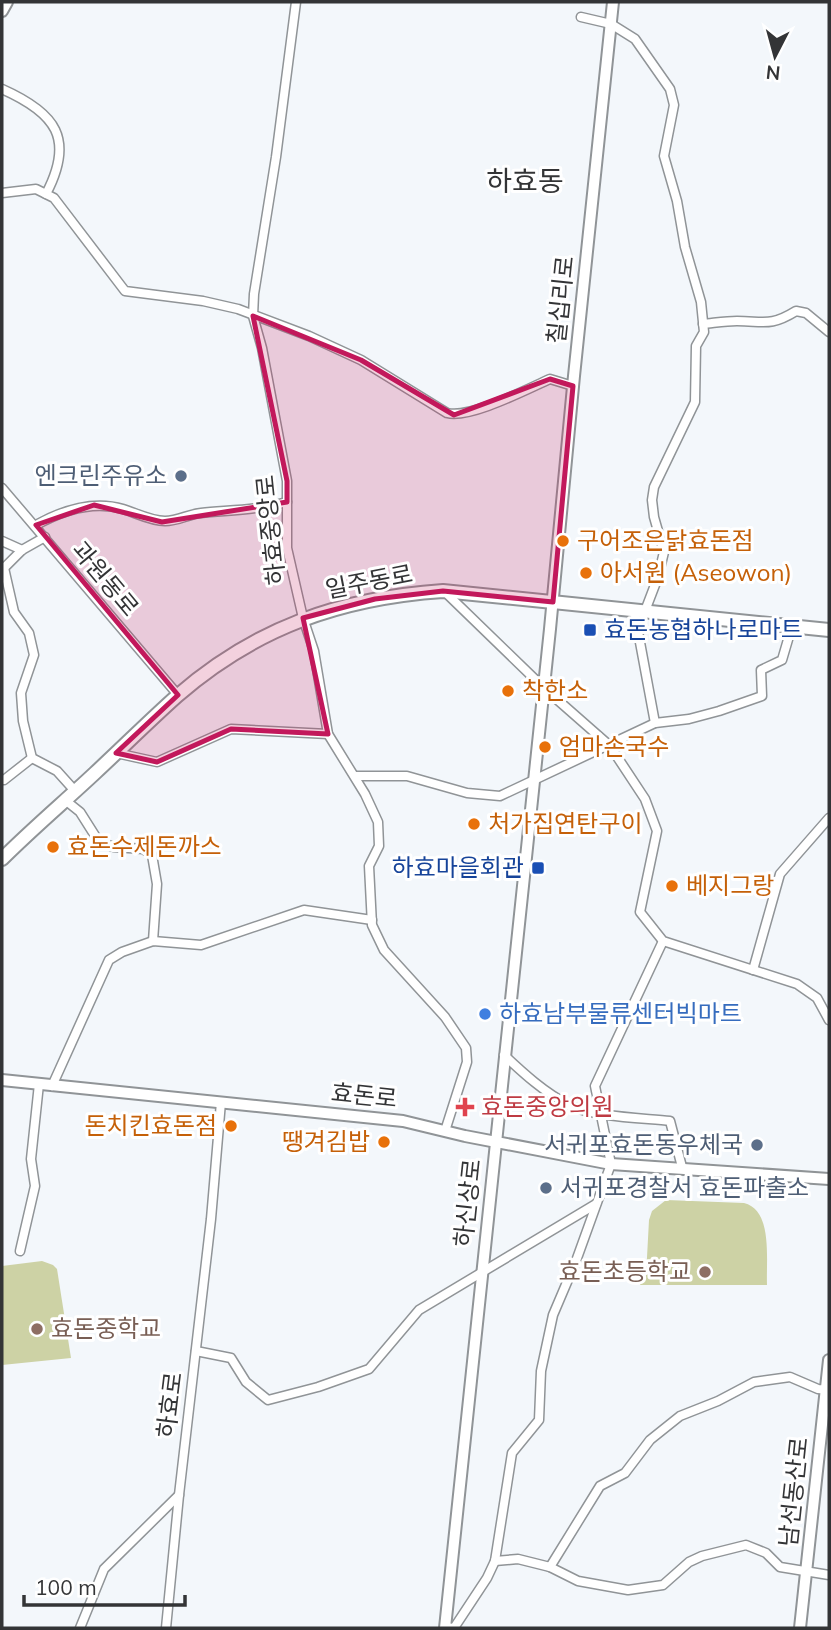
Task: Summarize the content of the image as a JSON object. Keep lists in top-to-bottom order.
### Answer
{
  "streets": {
    "main road": ["일주동로"],
    "street": [
      "칠십리로",
      "하효중앙로",
      "과원동로",
      "효돈로",
      "하신상로",
      "하효로",
      "남선동산로"
    ]
  },
  "crossings": [
    ["칠십리로", "일주동로"],
    ["칠십리로", "하신상로"],
    ["하효중앙로", "일주동로"],
    ["하효중앙로", "효돈로"],
    ["과원동로", "일주동로"],
    ["일주동로", "하신상로"],
    ["효돈로", "하신상로"],
    ["효돈로", "하효로"]
  ],
  "districts": ["하효동"],
  "places": {
    "other": [
      "엔크린주유소",
      "구어조은닭효돈점",
      "아서원 (Aseowon)",
      "착한소",
      "엄마손국수",
      "처가집연탄구이",
      "효돈수제돈까스",
      "베지그랑",
      "하효남부물류센터빅마트",
      "돈치킨효돈점",
      "땡겨김밥",
      "서귀포효돈동우체국",
      "서귀포경찰서 효돈파출소",
      "효돈초등학교",
      "효돈중학교"
    ],
    "transit": ["효돈농협하나로마트", "하효마을회관"],
    "health": ["효돈중앙의원"]
  },
  "scale_bar": "100 m",
  "north": "bottom"
}
